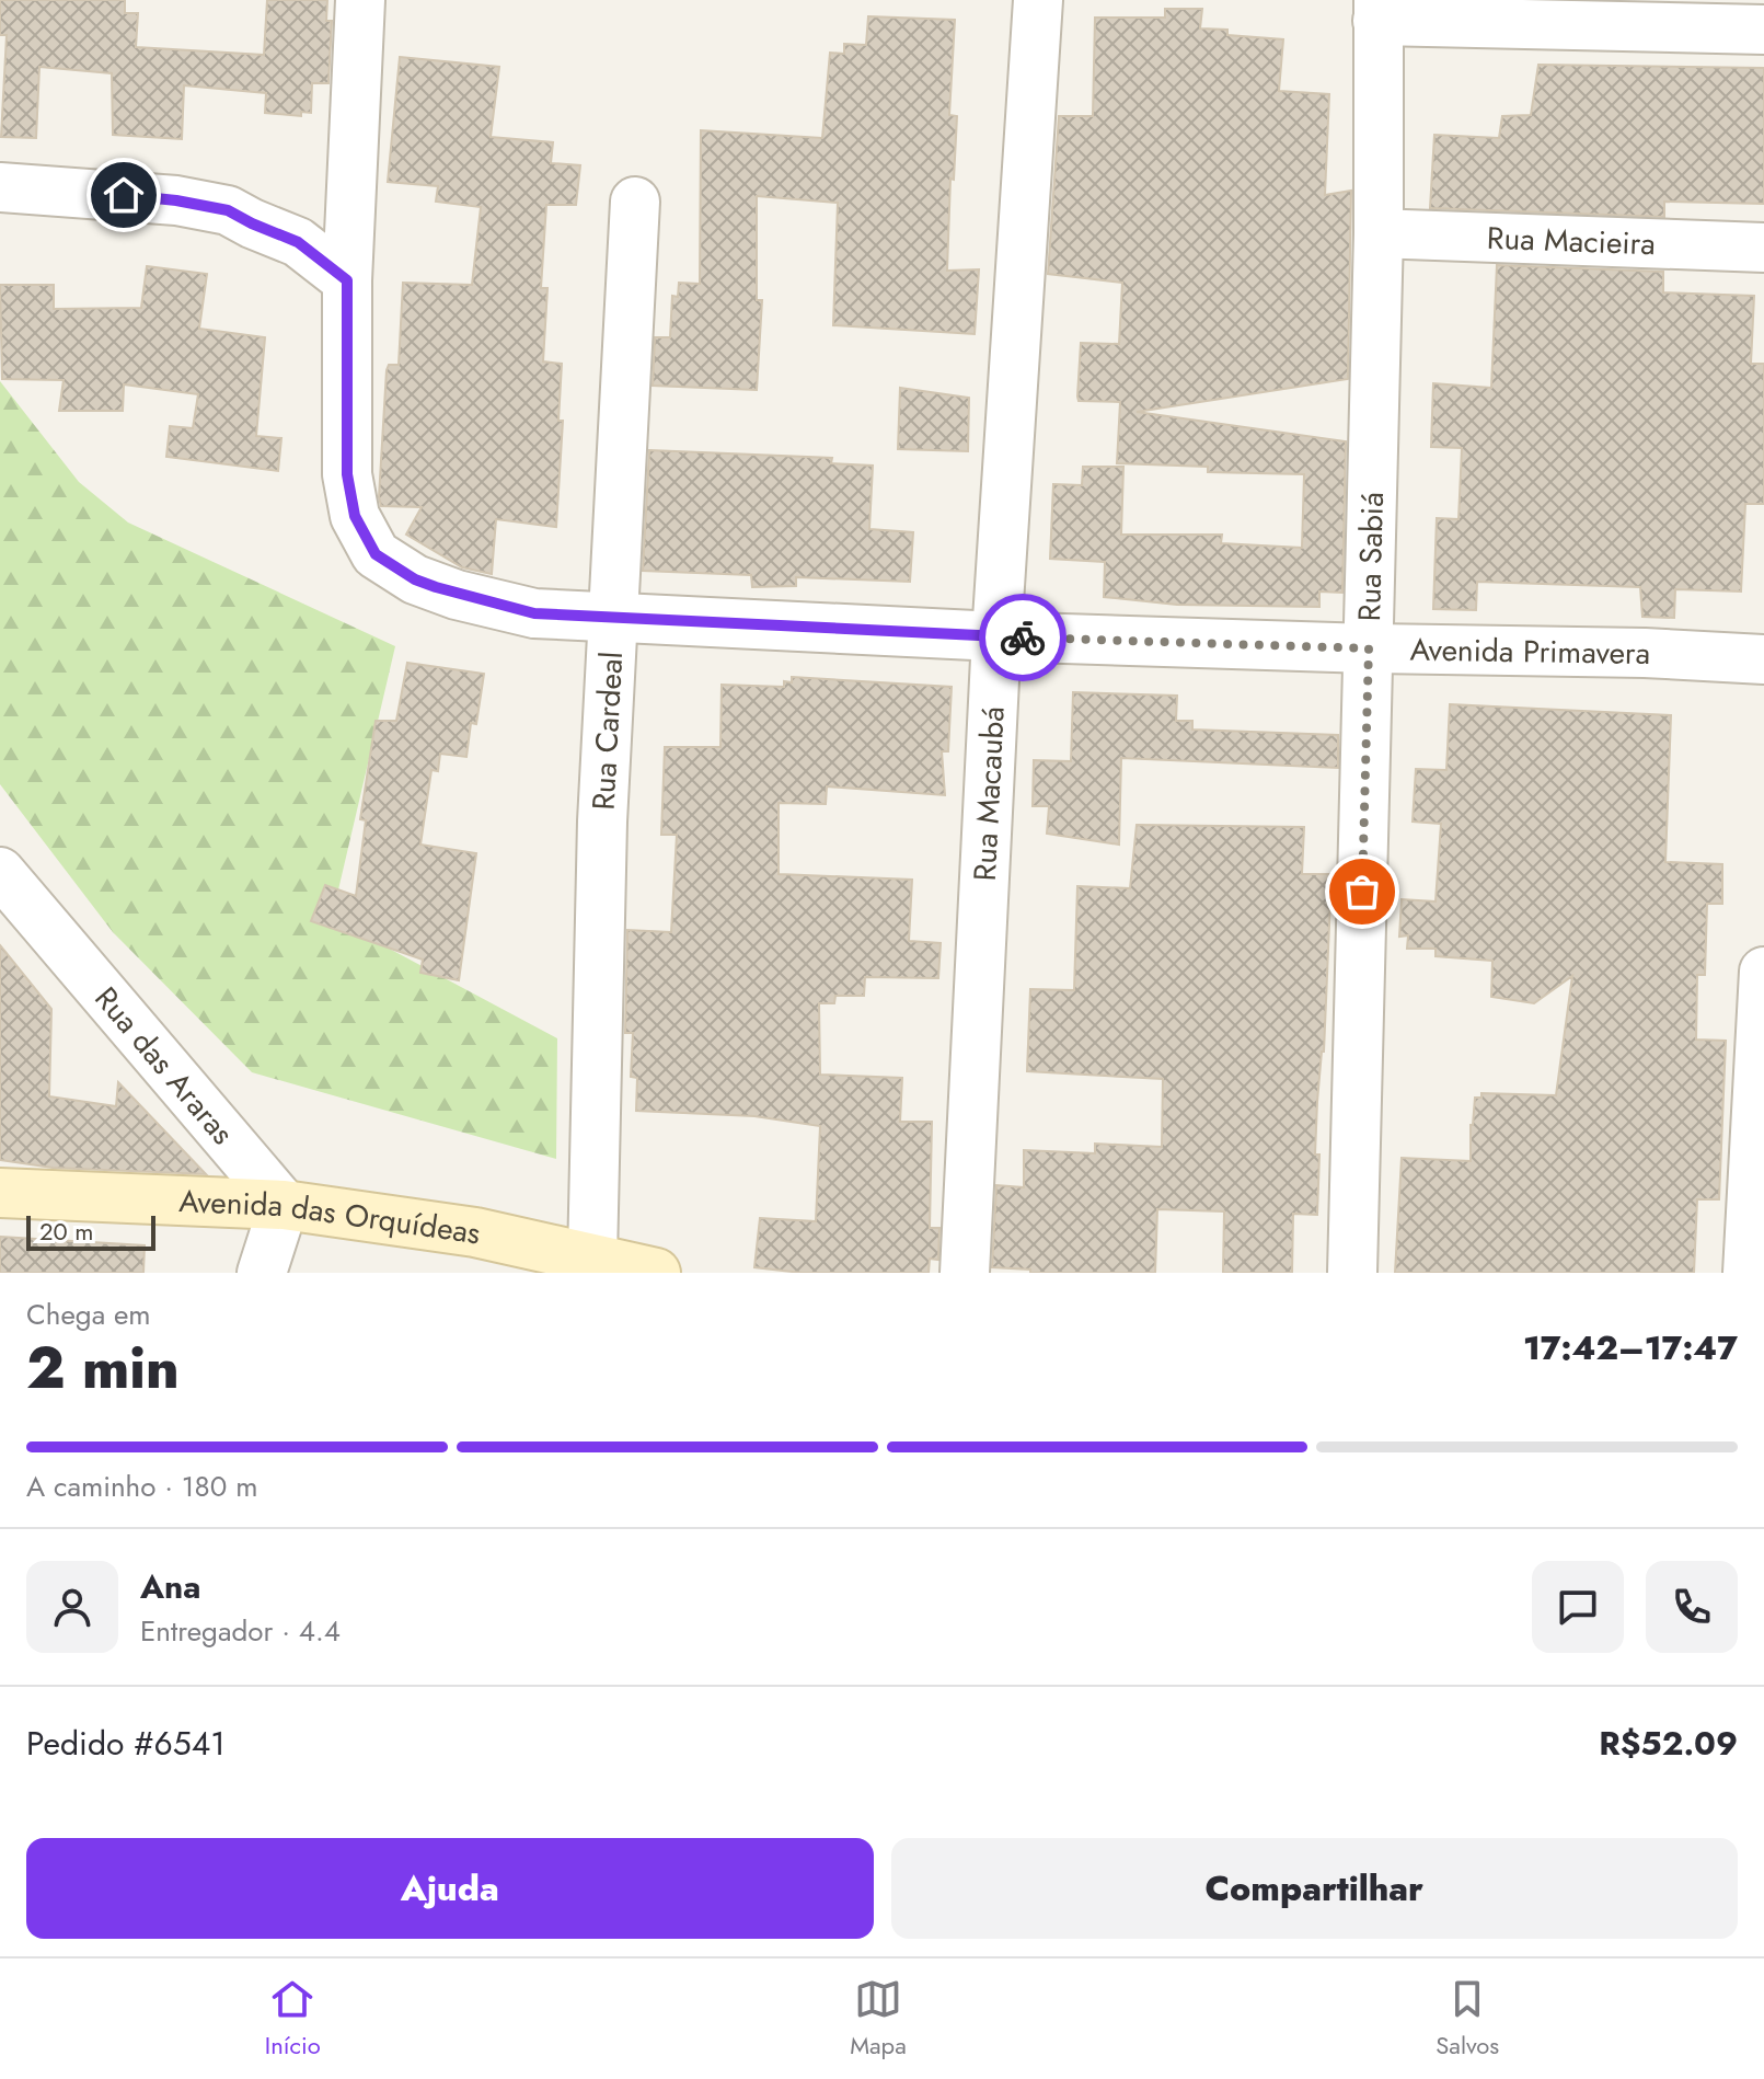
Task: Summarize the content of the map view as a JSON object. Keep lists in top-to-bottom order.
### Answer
{
  "streets": {
    "street": [
      "Rua Macieira",
      "Rua Sabiá",
      "Avenida Primavera",
      "Rua Cardeal",
      "Rua Macaubá",
      "Rua das Araras",
      "Avenida das Orquídeas"
    ]
  },
  "crossings": [
    ["Rua Macieira", "Rua Sabiá"],
    ["Rua Sabiá", "Avenida Primavera"],
    ["Avenida Primavera", "Rua Cardeal"],
    ["Avenida Primavera", "Rua Macaubá"],
    ["Rua Cardeal", "Avenida das Orquídeas"],
    ["Rua das Araras", "Avenida das Orquídeas"]
  ],
  "scale_bar": "20 m",
  "page": {
    "scale": "20 m",
    "heading": ["2 min", "Chega em", "17:42–17:47"],
    "panel": [
      "Ana",
      "Entregador · 4.4",
      "Pedido #6541",
      "R$52.09"
    ],
    "bar": "A caminho · 180 m",
    "buttons": ["Ajuda", "Compartilhar"],
    "tabs": ["Início", "Mapa", "Salvos"]
  }
}
